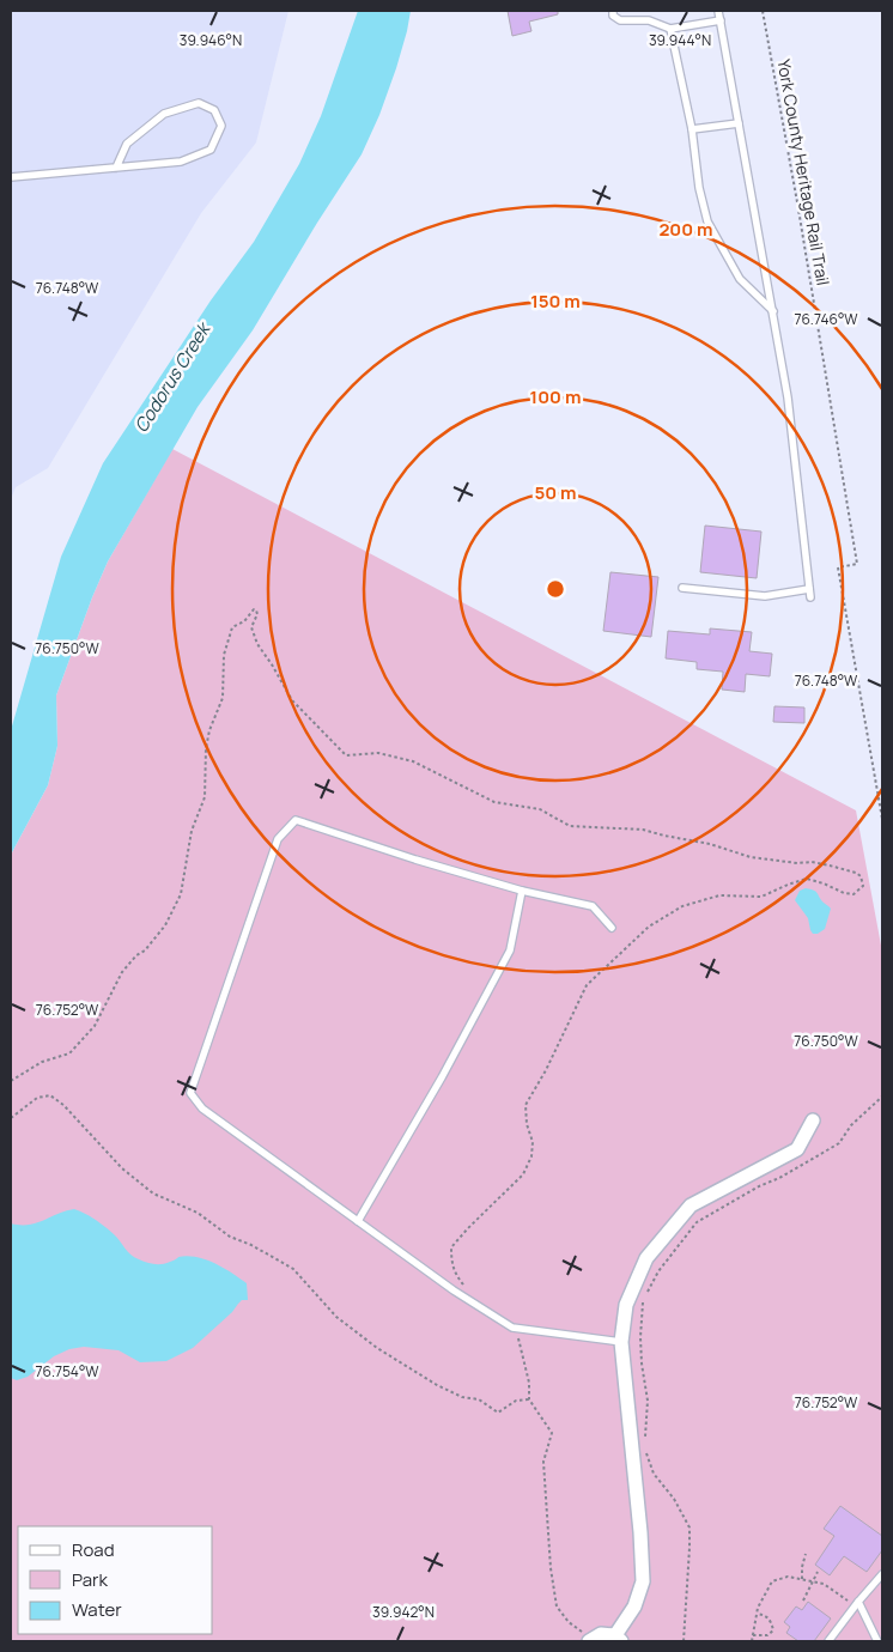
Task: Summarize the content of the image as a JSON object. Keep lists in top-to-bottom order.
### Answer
{
  "streets": {
    "path": ["York County Heritage Rail Trail"]
  },
  "water": ["Codorus Creek"],
  "legend": ["Road", "Park", "Water"],
  "coordinates": [
    "39.946°N",
    "39.944°N",
    "76.748°W",
    "76.746°W",
    "76.750°W",
    "76.752°W",
    "76.754°W",
    "39.942°N"
  ],
  "rings": [
    "200 m",
    "150 m",
    "100 m",
    "50 m"
  ]
}
